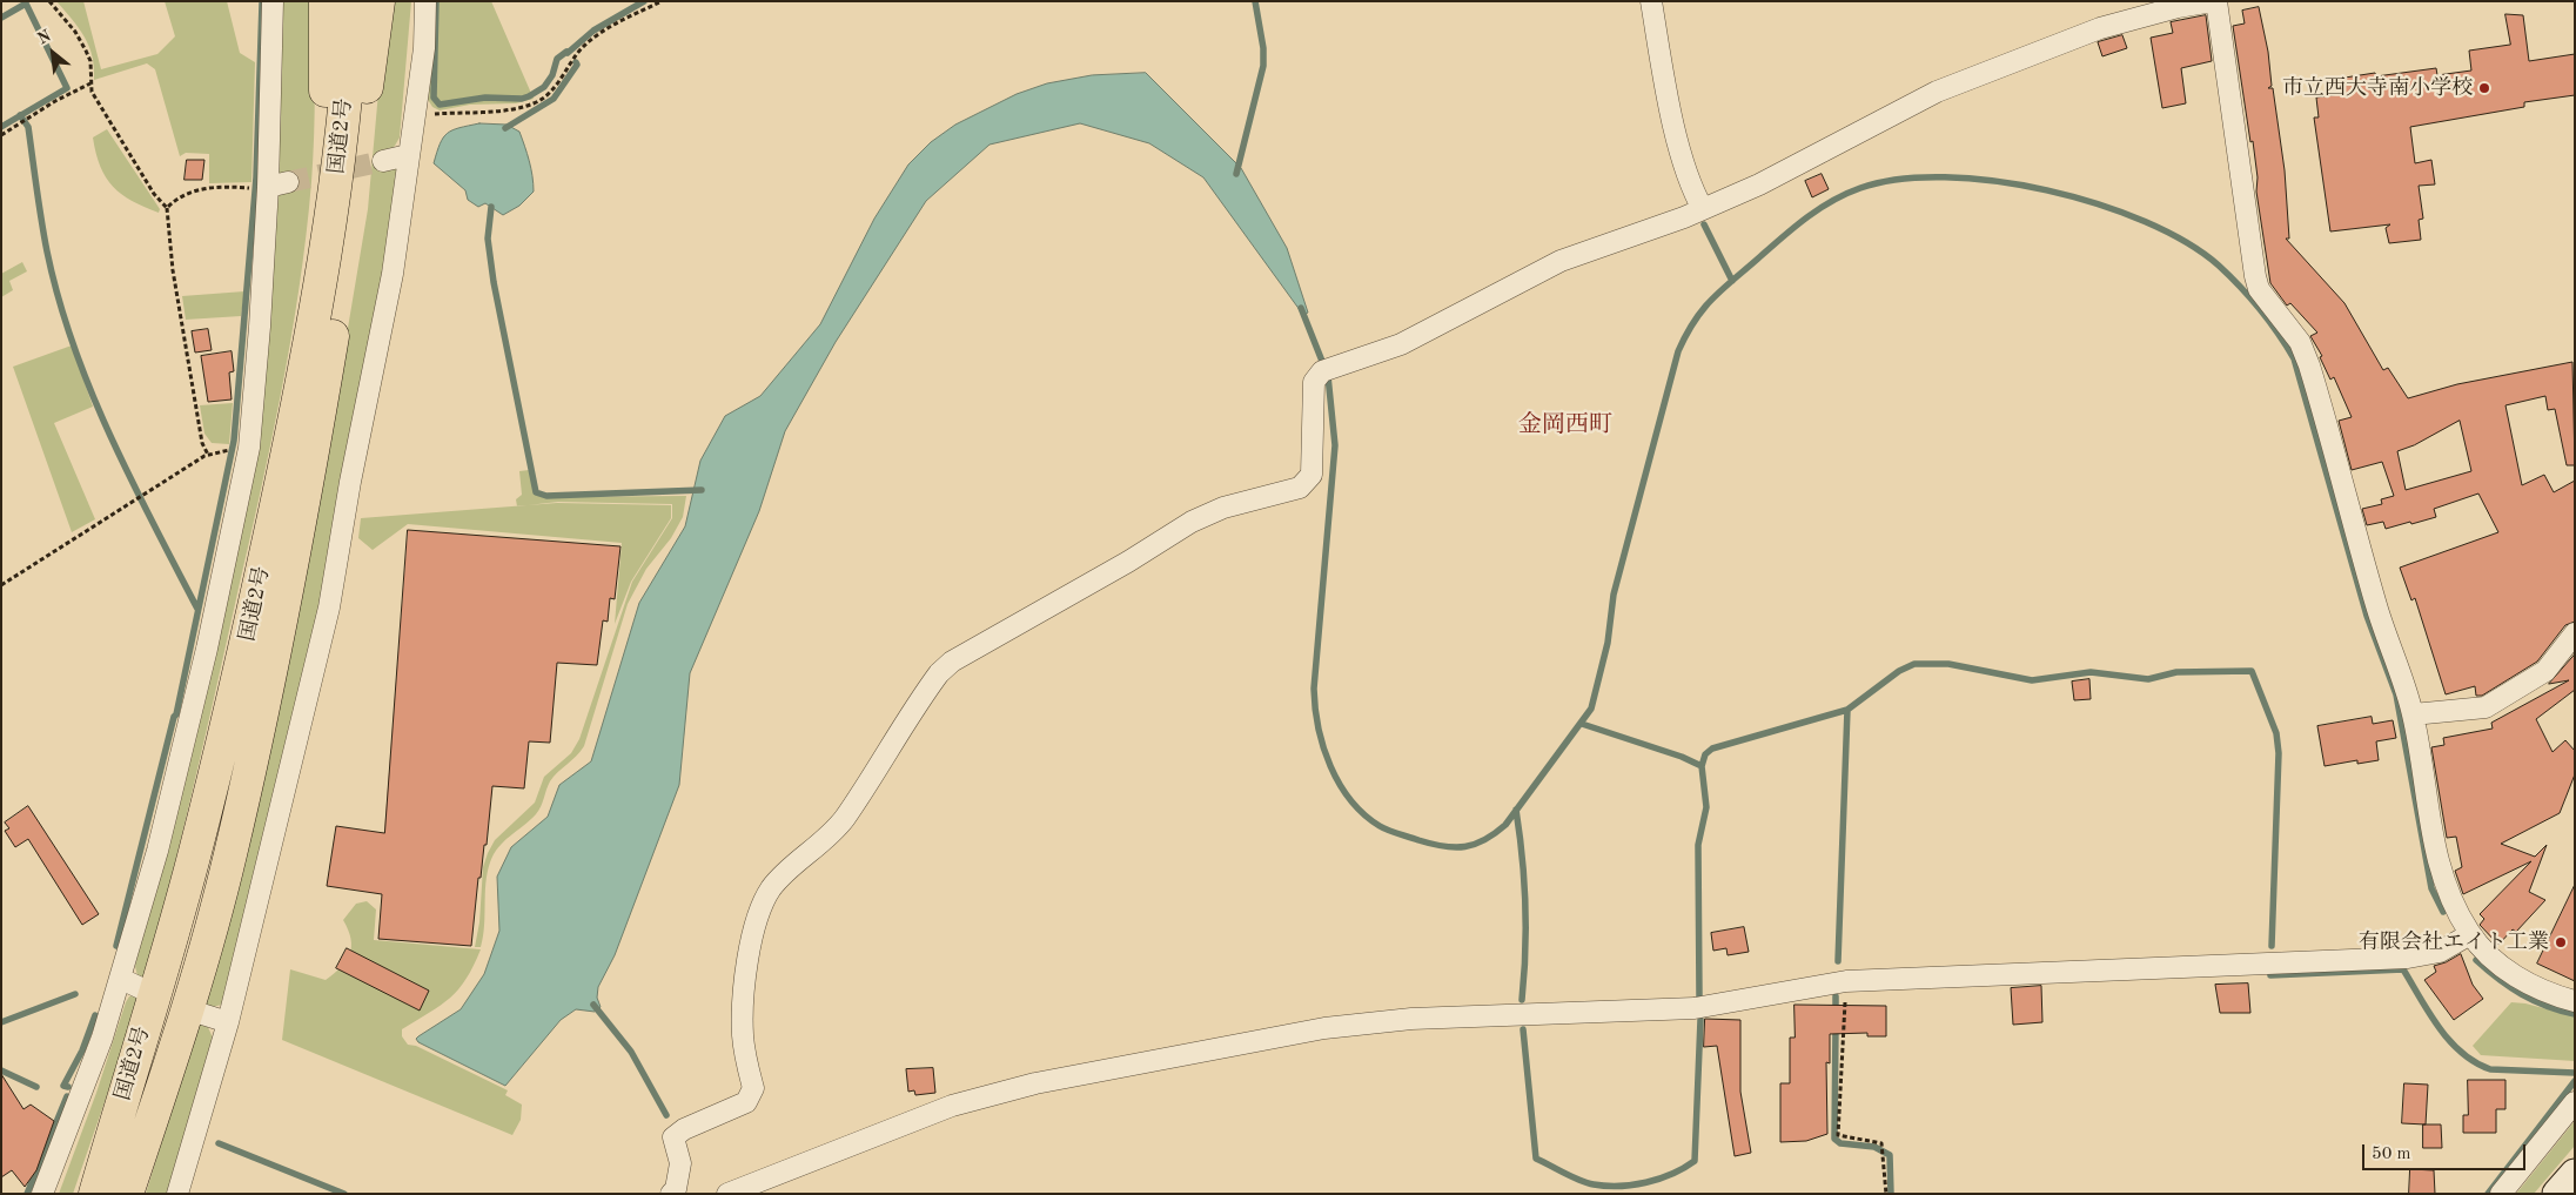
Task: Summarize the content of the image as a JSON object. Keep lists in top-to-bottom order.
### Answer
{
  "streets": {
    "highway": ["国道2号"]
  },
  "districts": ["金岡西町"],
  "places": ["市立西大寺南小学校", "有限会社エイト工業"],
  "scale_bar": "50 m",
  "north": "top left"
}
